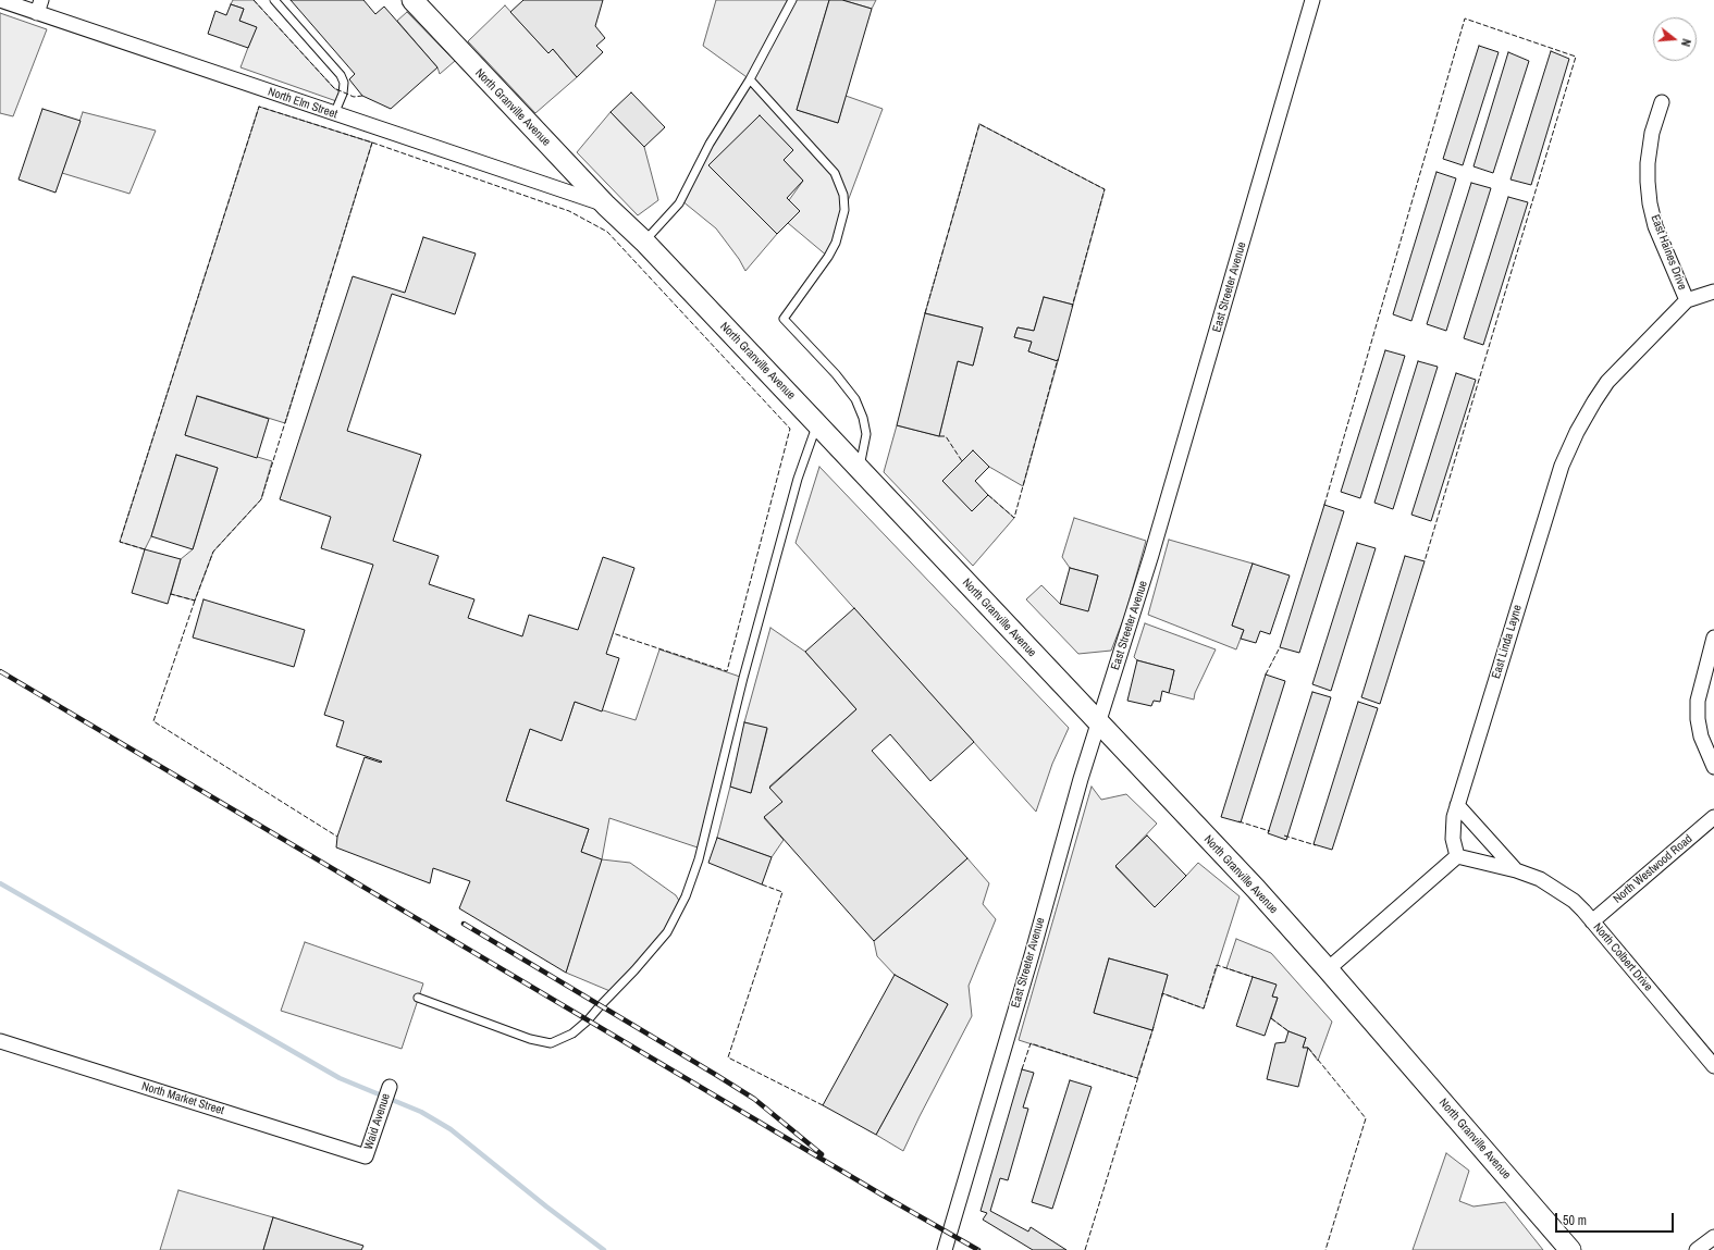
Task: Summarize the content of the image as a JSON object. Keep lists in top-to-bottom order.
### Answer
{
  "streets": {
    "main road": ["North Granville Avenue"],
    "street": [
      "North Elm Street",
      "East Haines Drive",
      "East Streeter Avenue",
      "East Linda Layne",
      "North Westwood Road",
      "North Colbert Drive",
      "North Market Street",
      "Waid Avenue"
    ]
  },
  "crossings": [
    ["North Elm Street", "North Granville Avenue"],
    ["North Granville Avenue", "East Streeter Avenue"],
    ["East Haines Drive", "East Linda Layne"],
    ["East Linda Layne", "North Colbert Drive"],
    ["North Westwood Road", "North Colbert Drive"],
    ["North Market Street", "Waid Avenue"]
  ],
  "scale_bar": "50 m",
  "north": "right"
}
